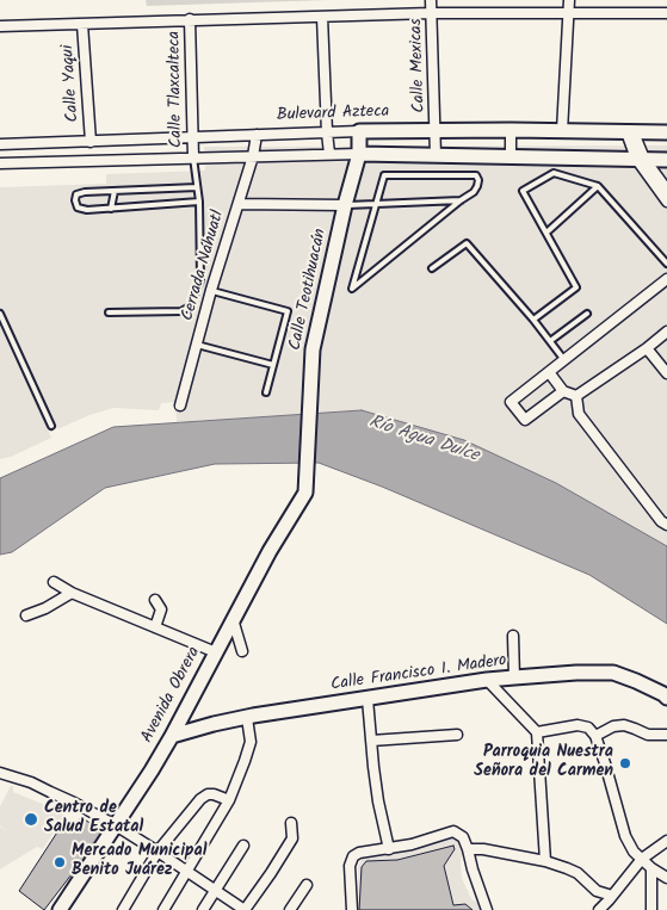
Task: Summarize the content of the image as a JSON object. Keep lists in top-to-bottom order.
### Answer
{
  "streets": {
    "street": [
      "Calle Mexicas",
      "Calle Yaqui",
      "Calle Tlaxcalteca",
      "Bulevard Azteca",
      "Cerrada Náhuatl",
      "Calle Teotihuacán",
      "Calle Francisco I. Madero",
      "Avenida Obrera"
    ]
  },
  "crossings": [
    ["Calle Mexicas", "Bulevard Azteca"],
    ["Calle Yaqui", "Bulevard Azteca"],
    ["Calle Tlaxcalteca", "Bulevard Azteca"],
    ["Bulevard Azteca", "Cerrada Náhuatl"],
    ["Bulevard Azteca", "Calle Teotihuacán"],
    ["Calle Teotihuacán", "Avenida Obrera"],
    ["Calle Francisco I. Madero", "Avenida Obrera"]
  ],
  "water": ["Río Agua Dulce"],
  "places": ["Parroquia Nuestra Señora del Carmen", "Centro de Salud Estatal", "Mercado Municipal Benito Juárez"]
}
